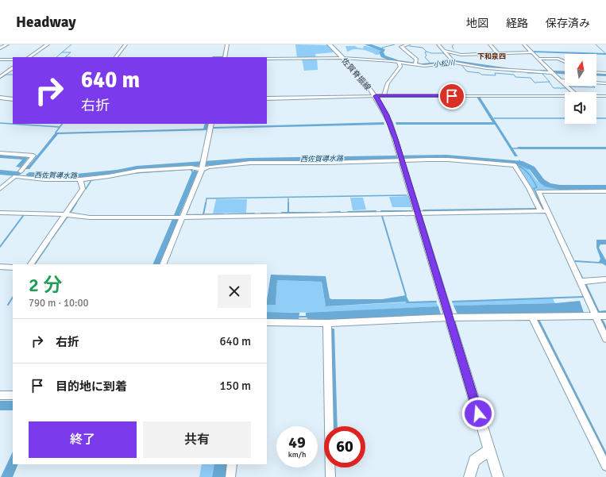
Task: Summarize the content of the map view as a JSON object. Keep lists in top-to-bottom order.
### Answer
{
  "streets": {
    "main road": ["佐賀脊振線"]
  },
  "districts": ["下和泉四"],
  "water": ["小松川", "西佐賀導水路"],
  "north": "top",
  "page": {
    "header": "Headway",
    "nav": ["地図", "経路", "保存済み"],
    "turn": ["640 m", "右折"],
    "heading": ["2 分", "790 m · 10:00"],
    "list": [
      {
        "name": "右折",
        "value": "640 m"
      },
      {
        "name": "目的地に到着",
        "value": "150 m"
      }
    ],
    "buttons": ["終了", "共有"],
    "speed": "49 km/h",
    "limit": "60"
  }
}
